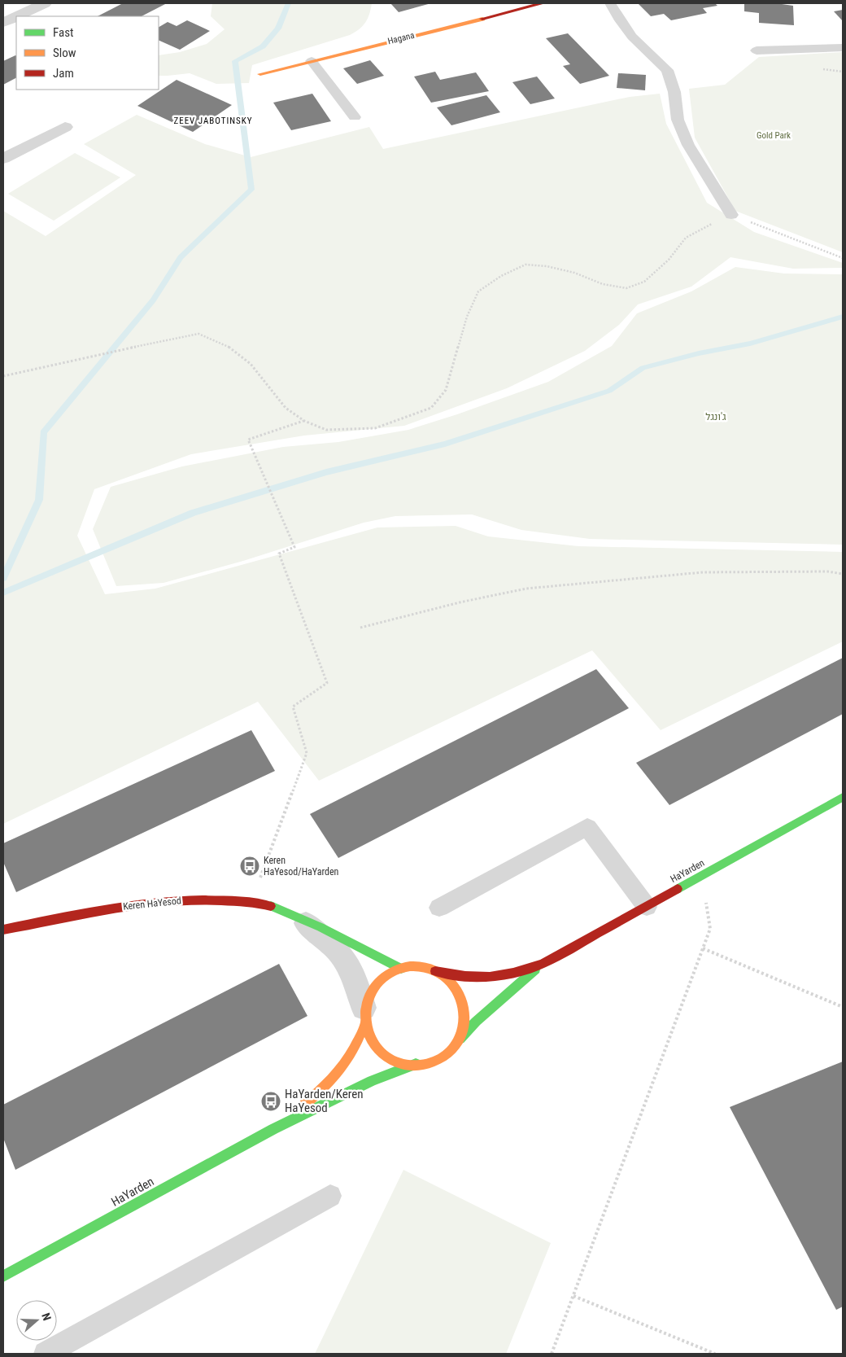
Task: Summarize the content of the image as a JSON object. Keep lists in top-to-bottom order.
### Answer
{
  "streets": {
    "street": ["Hagana", "HaYarden", "Keren HaYesod"]
  },
  "crossings": [
    ["HaYarden", "Keren HaYesod"]
  ],
  "districts": ["ZEEV JABOTINSKY"],
  "parks": ["Gold Park", "ג'ונגל"],
  "places": {
    "bus stop": ["Keren HaYesod/HaYarden", "HaYarden/Keren HaYesod"]
  },
  "legend": ["Fast", "Slow", "Jam"],
  "north": "right"
}
